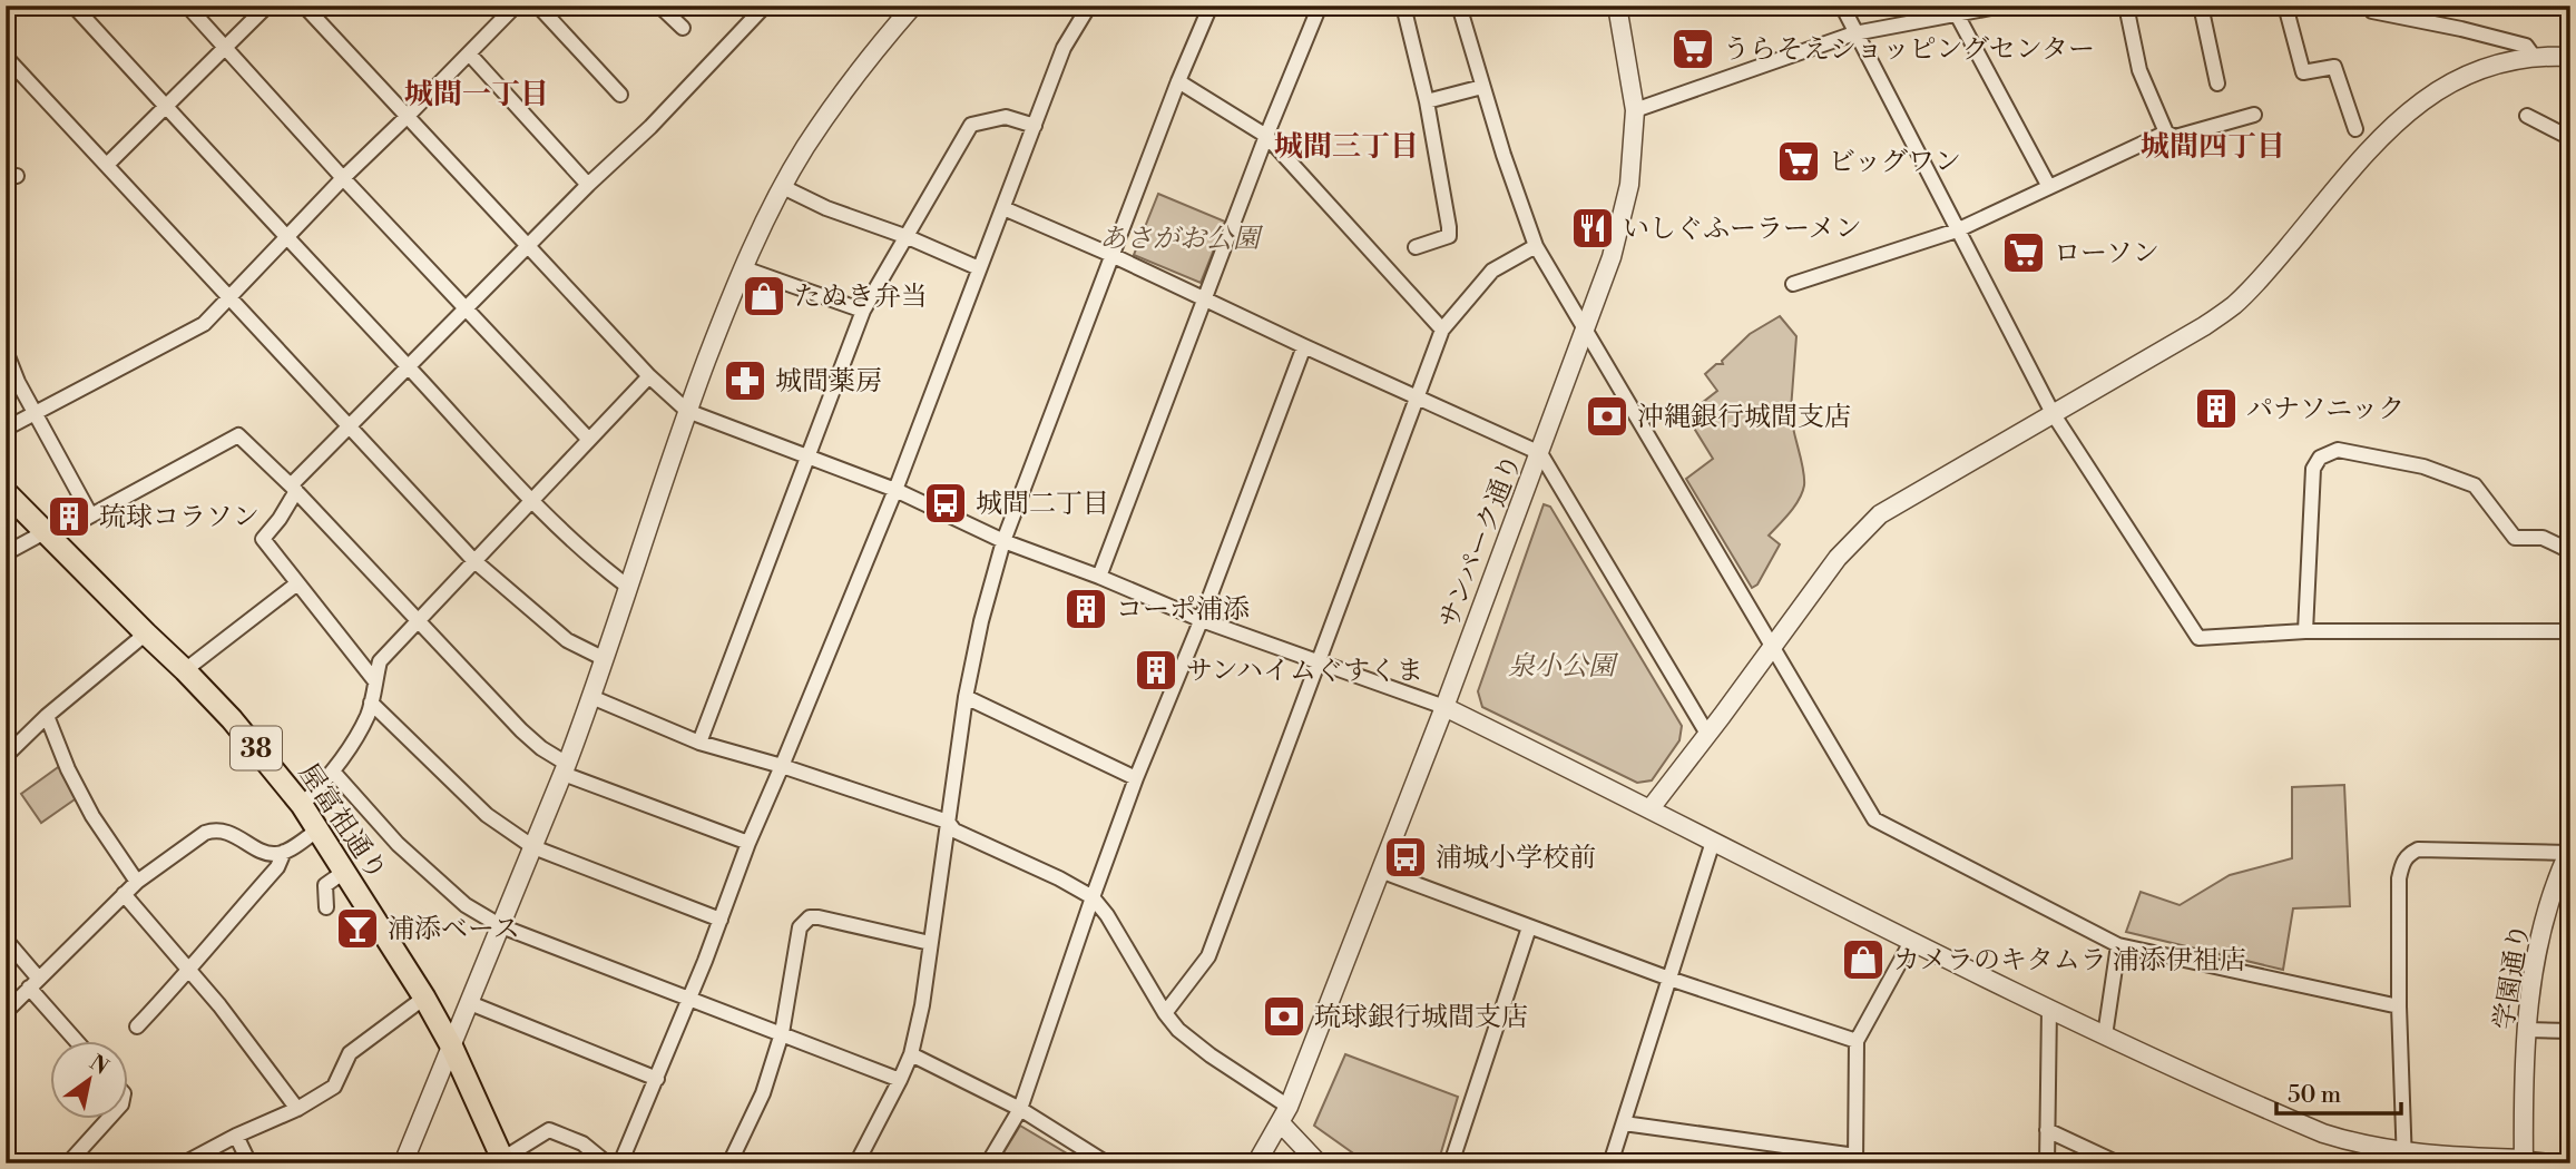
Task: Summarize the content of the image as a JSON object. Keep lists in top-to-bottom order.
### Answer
{
  "streets": {
    "main road": ["38", "屋富祖通り"],
    "street": ["サンパーク通り", "学園通り"]
  },
  "districts": ["城間一丁目", "城間三丁目", "城間四丁目"],
  "parks": ["あさがお公園", "泉小公園"],
  "places": {
    "supermarket": ["うらそえショッピングセンター", "ビッグワン", "ローソン"],
    "restaurant": ["いしぐふーラーメン"],
    "shop": ["たぬき弁当", "カメラのキタムラ 浦添伊祖店"],
    "pharmacy": ["城間薬房"],
    "building": [
      "パナソニック",
      "琉球コラソン",
      "コーポ浦添",
      "サンハイムぐすくま"
    ],
    "bank": ["沖縄銀行城間支店", "琉球銀行城間支店"],
    "bus stop": ["城間二丁目", "浦城小学校前"],
    "bar": ["浦添ベース"]
  },
  "scale_bar": "50 m",
  "north": "top right"
}
